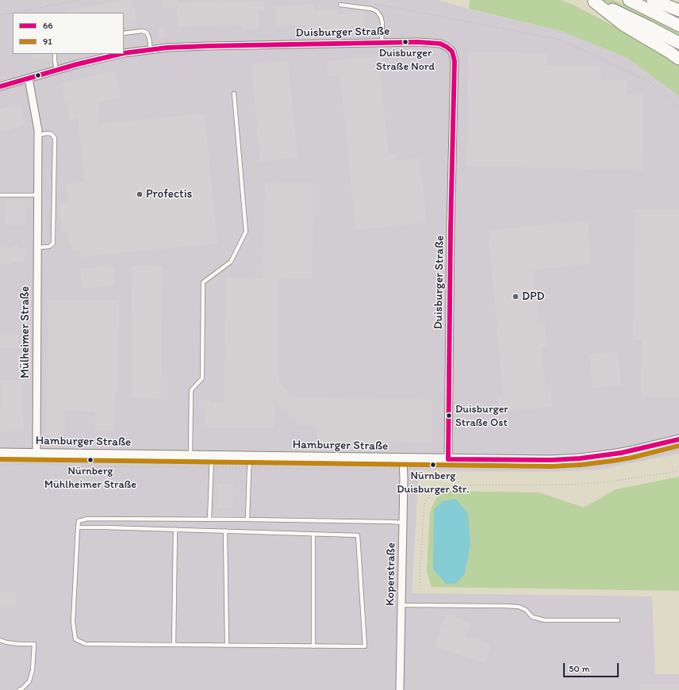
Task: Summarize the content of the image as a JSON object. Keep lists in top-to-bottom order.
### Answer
{
  "streets": {
    "street": [
      "Duisburger Straße",
      "Mülheimer Straße",
      "Hamburger Straße",
      "Koperstraße"
    ]
  },
  "crossings": [
    ["Duisburger Straße", "Mülheimer Straße"],
    ["Duisburger Straße", "Hamburger Straße"],
    ["Mülheimer Straße", "Hamburger Straße"],
    ["Hamburger Straße", "Koperstraße"]
  ],
  "places": [
    "Duisburger Straße Nord",
    "Profectis",
    "DPD",
    "Duisburger Straße Ost",
    "Nürnberg Mühlheimer Straße",
    "Nürnberg Duisburger Str."
  ],
  "lines": ["transit line 66", "transit line 91"],
  "legend": ["66", "91"],
  "scale_bar": "50 m"
}
